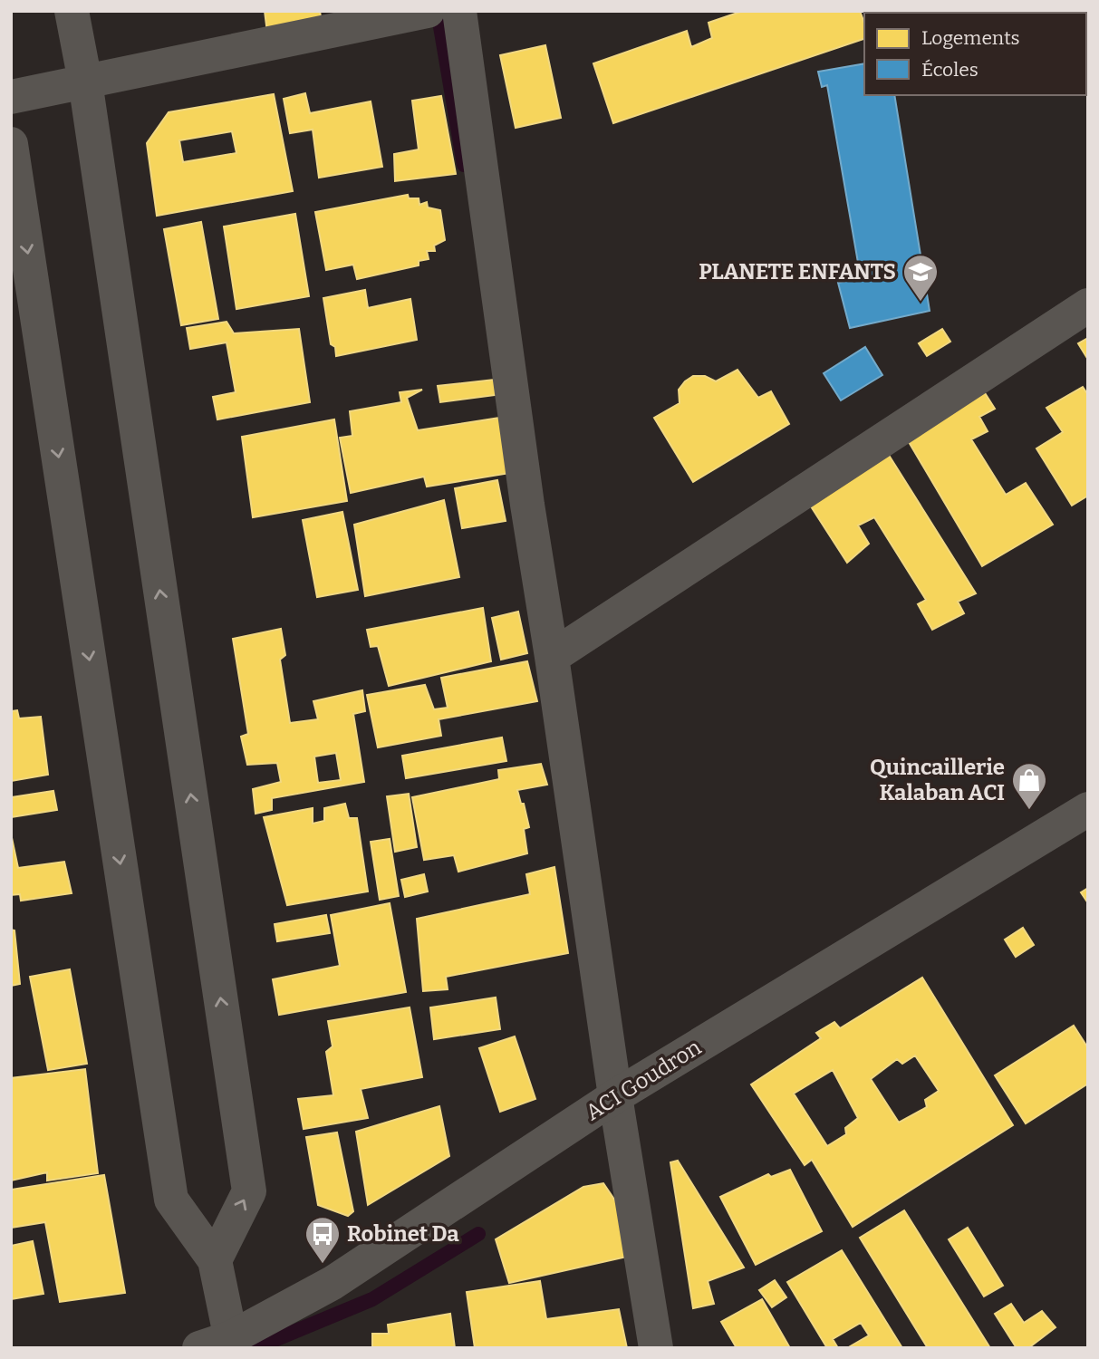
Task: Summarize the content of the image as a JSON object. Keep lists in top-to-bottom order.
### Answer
{
  "streets": {
    "street": ["ACI Goudron"]
  },
  "places": {
    "school or university": ["PLANETE ENFANTS"],
    "shop": ["Quincaillerie Kalaban ACI"],
    "bus stop": ["Robinet Da"]
  },
  "legend": ["Logements", "Écoles"]
}
